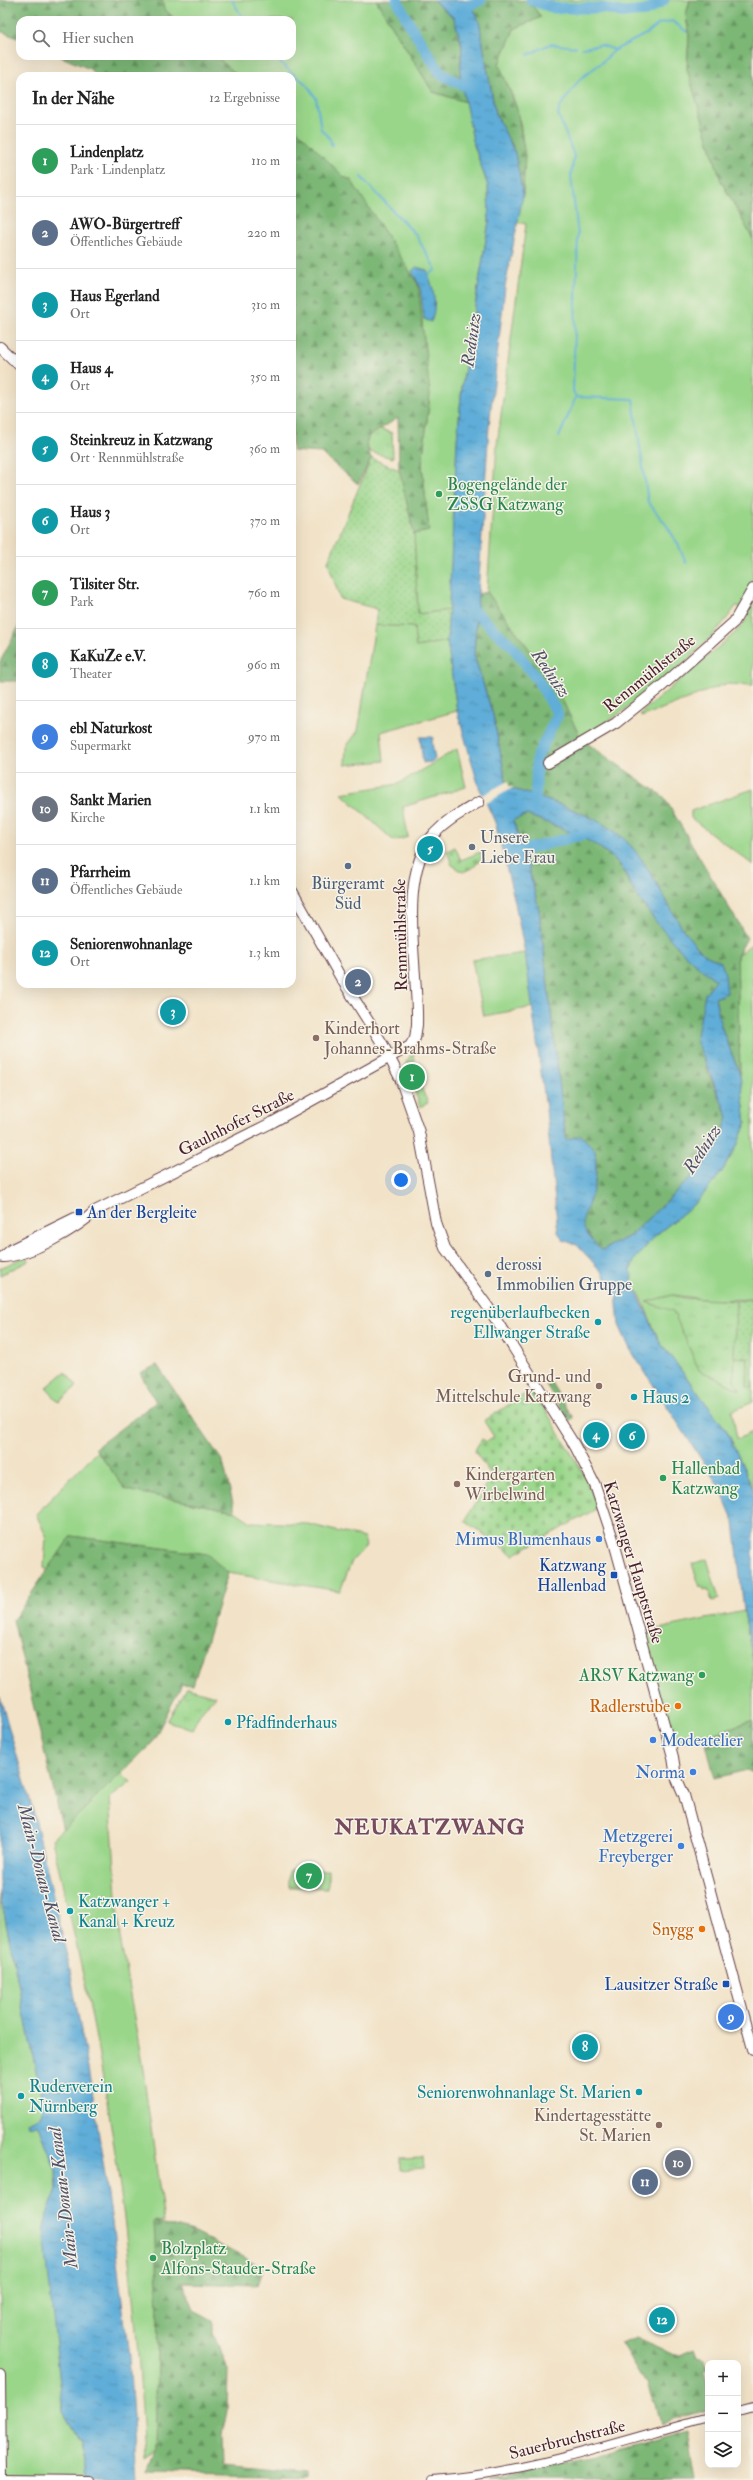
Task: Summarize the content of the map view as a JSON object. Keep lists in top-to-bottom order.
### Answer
{
  "streets": {
    "main road": ["Rennmühlstraße", "Gaulnhofer Straße", "Katzwanger Hauptstraße"],
    "street": ["Sauerbruchstraße"]
  },
  "crossings": [
    ["Rennmühlstraße", "Gaulnhofer Straße"],
    ["Rennmühlstraße", "Katzwanger Hauptstraße"],
    ["Gaulnhofer Straße", "Katzwanger Hauptstraße"]
  ],
  "districts": ["NEUKATZWANG"],
  "water": ["Rednitz", "Main-Donau-Kanal"],
  "places": {
    "other": [
      "Bogengelände der ZSSG Katzwang",
      "Unsere Liebe Frau",
      "Bürgeramt Süd",
      "Kinderhort Johannes-Brahms-Straße",
      "derossi Immobilien Gruppe",
      "regenüberlaufbecken Ellwanger Straße",
      "Grund- und Mittelschule Katzwang",
      "Haus 2",
      "Hallenbad Katzwang",
      "Kindergarten Wirbelwind",
      "Mimus Blumenhaus",
      "ARSV Katzwang",
      "Radlerstube",
      "Pfadfinderhaus",
      "Modeatelier",
      "Norma",
      "Metzgerei Freyberger",
      "Katzwanger + Kanal + Kreuz",
      "Snygg",
      "Seniorenwohnanlage St. Marien",
      "Ruderverein Nürnberg",
      "Kindertagesstätte St. Marien",
      "Bolzplatz Alfons-Stauder-Straße"
    ],
    "transit": ["An der Bergleite", "Katzwang Hallenbad", "Lausitzer Straße"]
  },
  "page": {
    "search": "Hier suchen",
    "heading": ["In der Nähe", "12 Ergebnisse"],
    "list": [
      {
        "mark": "1",
        "name": "Lindenplatz",
        "note": "Park · Lindenplatz",
        "value": "110 m"
      },
      {
        "mark": "2",
        "name": "AWO-Bürgertreff",
        "note": "Öffentliches Gebäude",
        "value": "220 m"
      },
      {
        "mark": "3",
        "name": "Haus Egerland",
        "note": "Ort",
        "value": "310 m"
      },
      {
        "mark": "4",
        "name": "Haus 4",
        "note": "Ort",
        "value": "350 m"
      },
      {
        "mark": "5",
        "name": "Steinkreuz in Katzwang",
        "note": "Ort · Rennmühlstraße",
        "value": "360 m"
      },
      {
        "mark": "6",
        "name": "Haus 3",
        "note": "Ort",
        "value": "370 m"
      },
      {
        "mark": "7",
        "name": "Tilsiter Str.",
        "note": "Park",
        "value": "760 m"
      },
      {
        "mark": "8",
        "name": "KaKuZe e.V.",
        "note": "Theater",
        "value": "960 m"
      },
      {
        "mark": "9",
        "name": "ebl Naturkost",
        "note": "Supermarkt",
        "value": "970 m"
      },
      {
        "mark": "10",
        "name": "Sankt Marien",
        "note": "Kirche",
        "value": "1.1 km"
      },
      {
        "mark": "11",
        "name": "Pfarrheim",
        "note": "Öffentliches Gebäude",
        "value": "1.1 km"
      },
      {
        "mark": "12",
        "name": "Seniorenwohnanlage",
        "note": "Ort",
        "value": "1.3 km"
      }
    ],
    "pins": [
      "5",
      "2",
      "3",
      "1",
      "4",
      "6",
      "7",
      "9",
      "8",
      "10",
      "11",
      "12"
    ],
    "map_buttons": ["+", "−"]
  }
}
